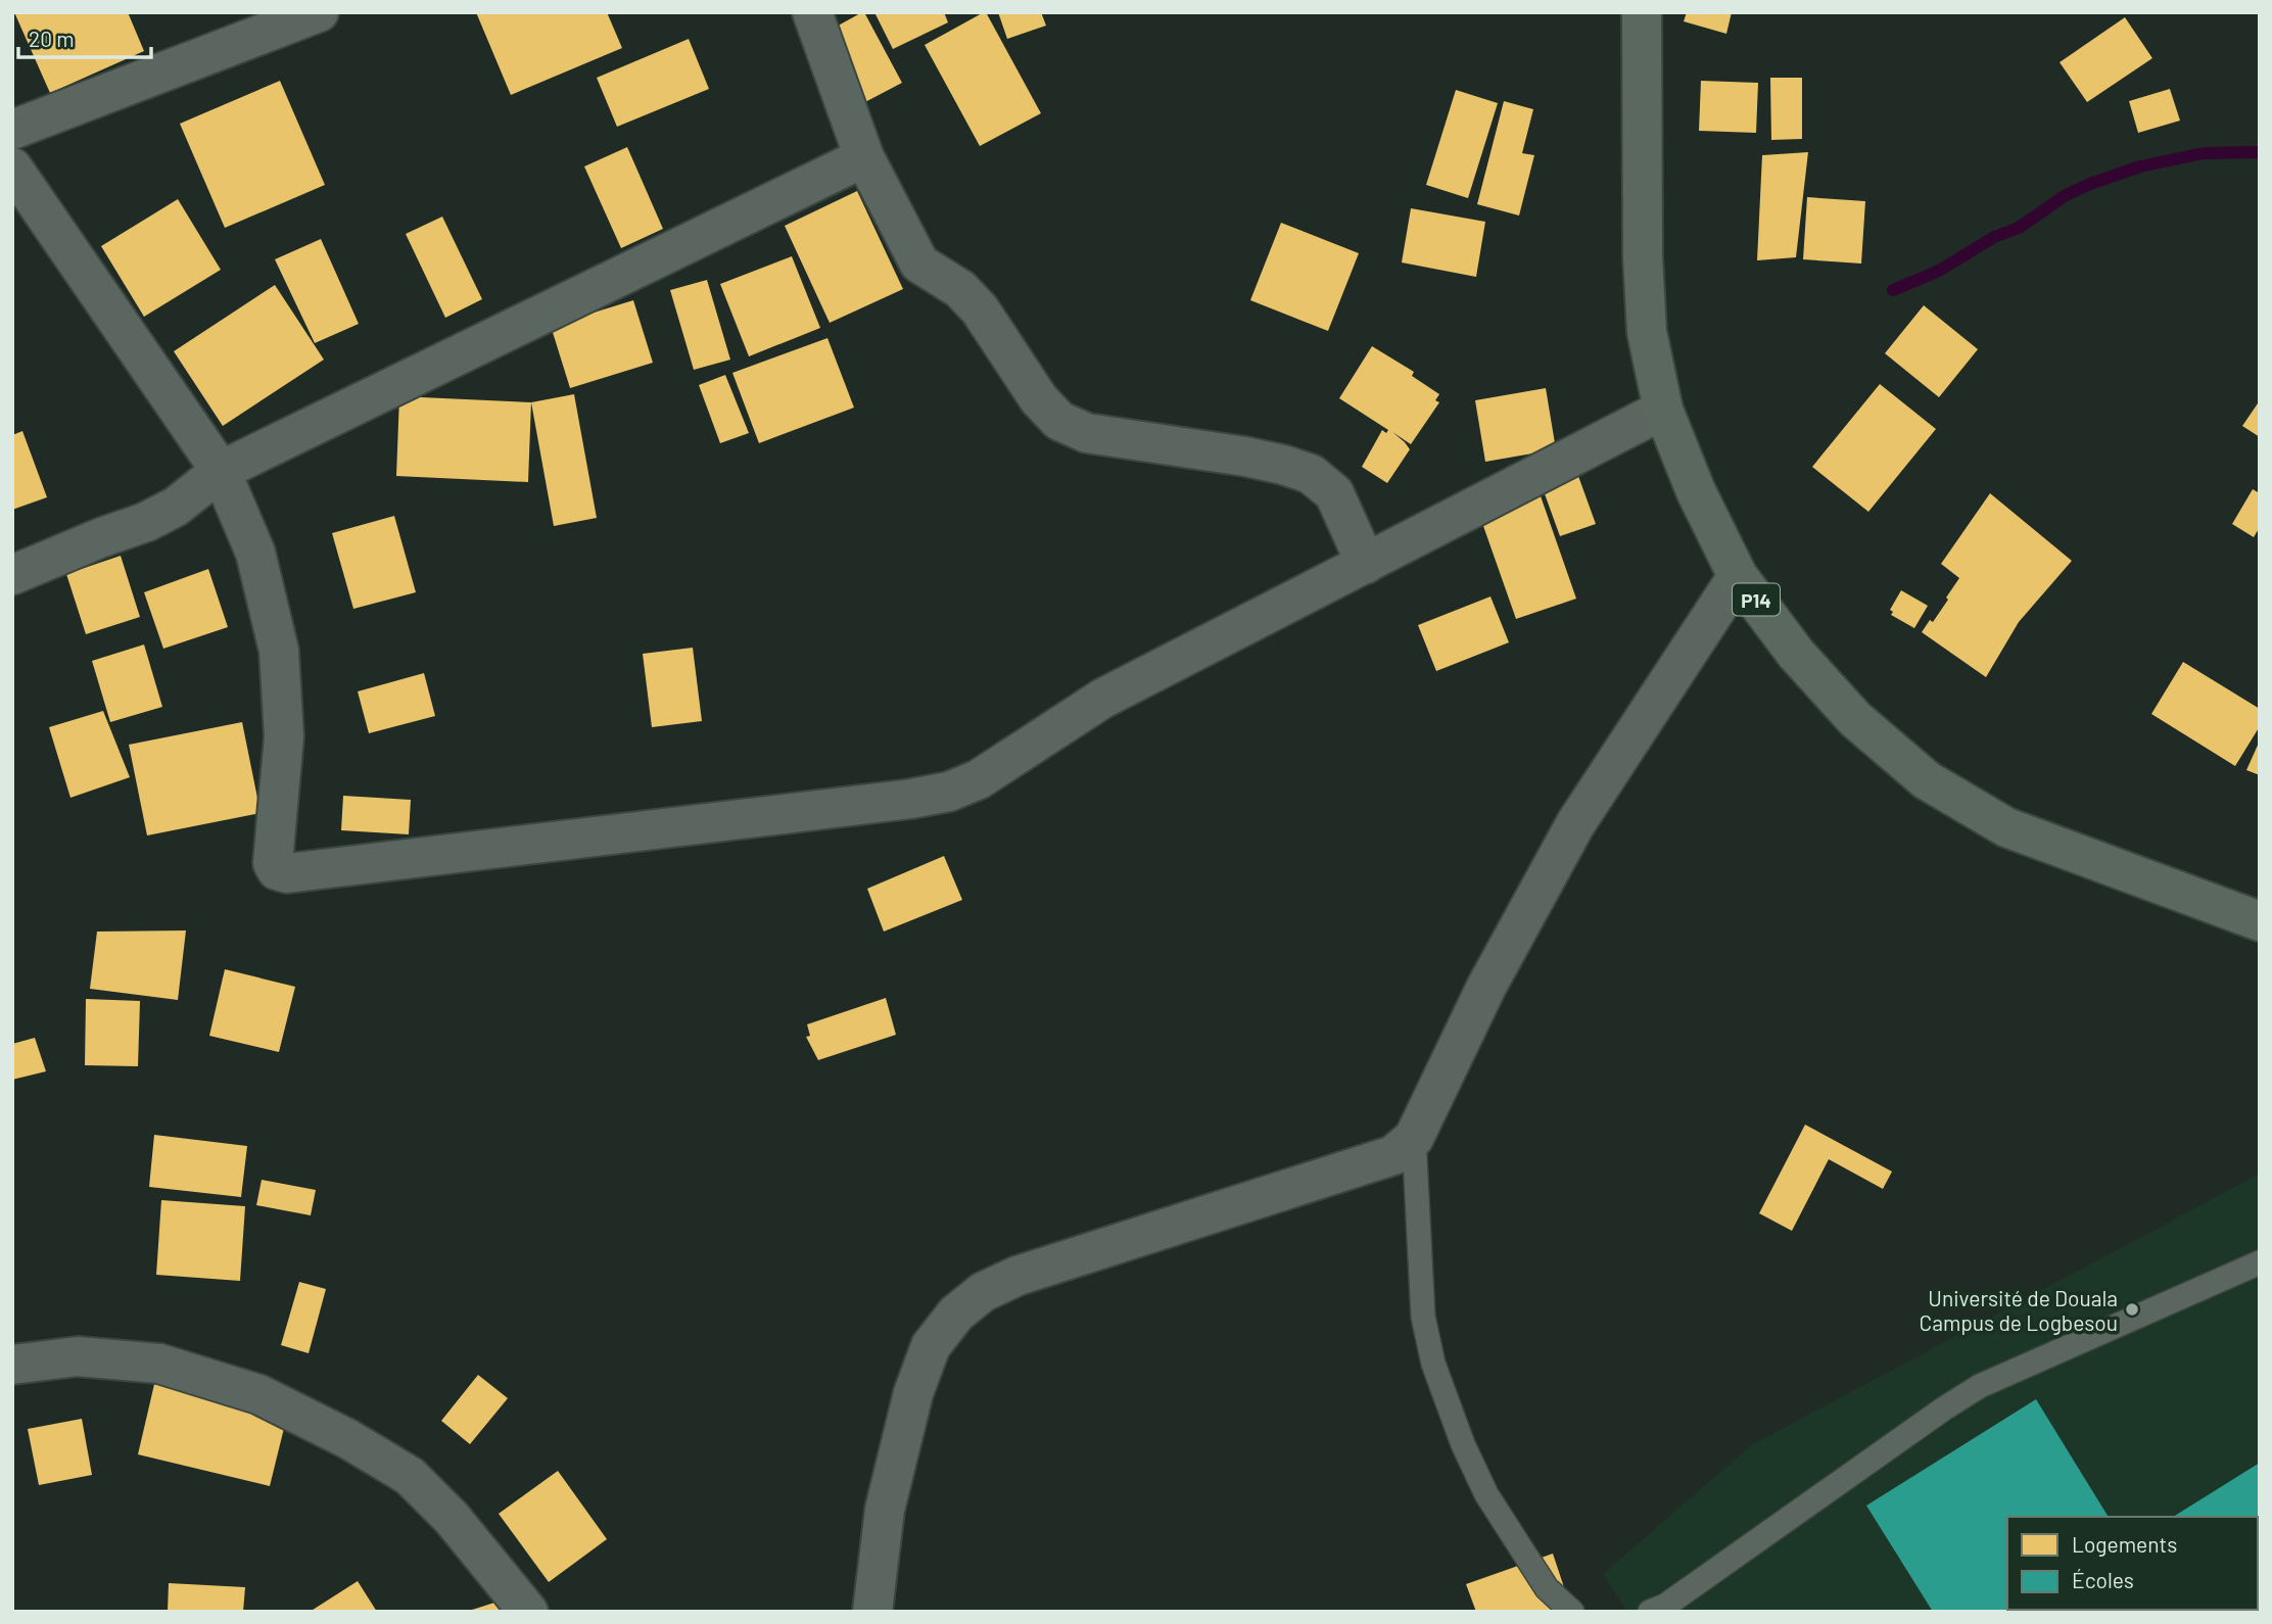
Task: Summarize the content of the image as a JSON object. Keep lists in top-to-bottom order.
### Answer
{
  "streets": {
    "main road": ["P14"]
  },
  "places": ["Université de Douala Campus de Logbesou"],
  "legend": ["Logements", "Écoles"],
  "scale_bar": "20 m"
}
